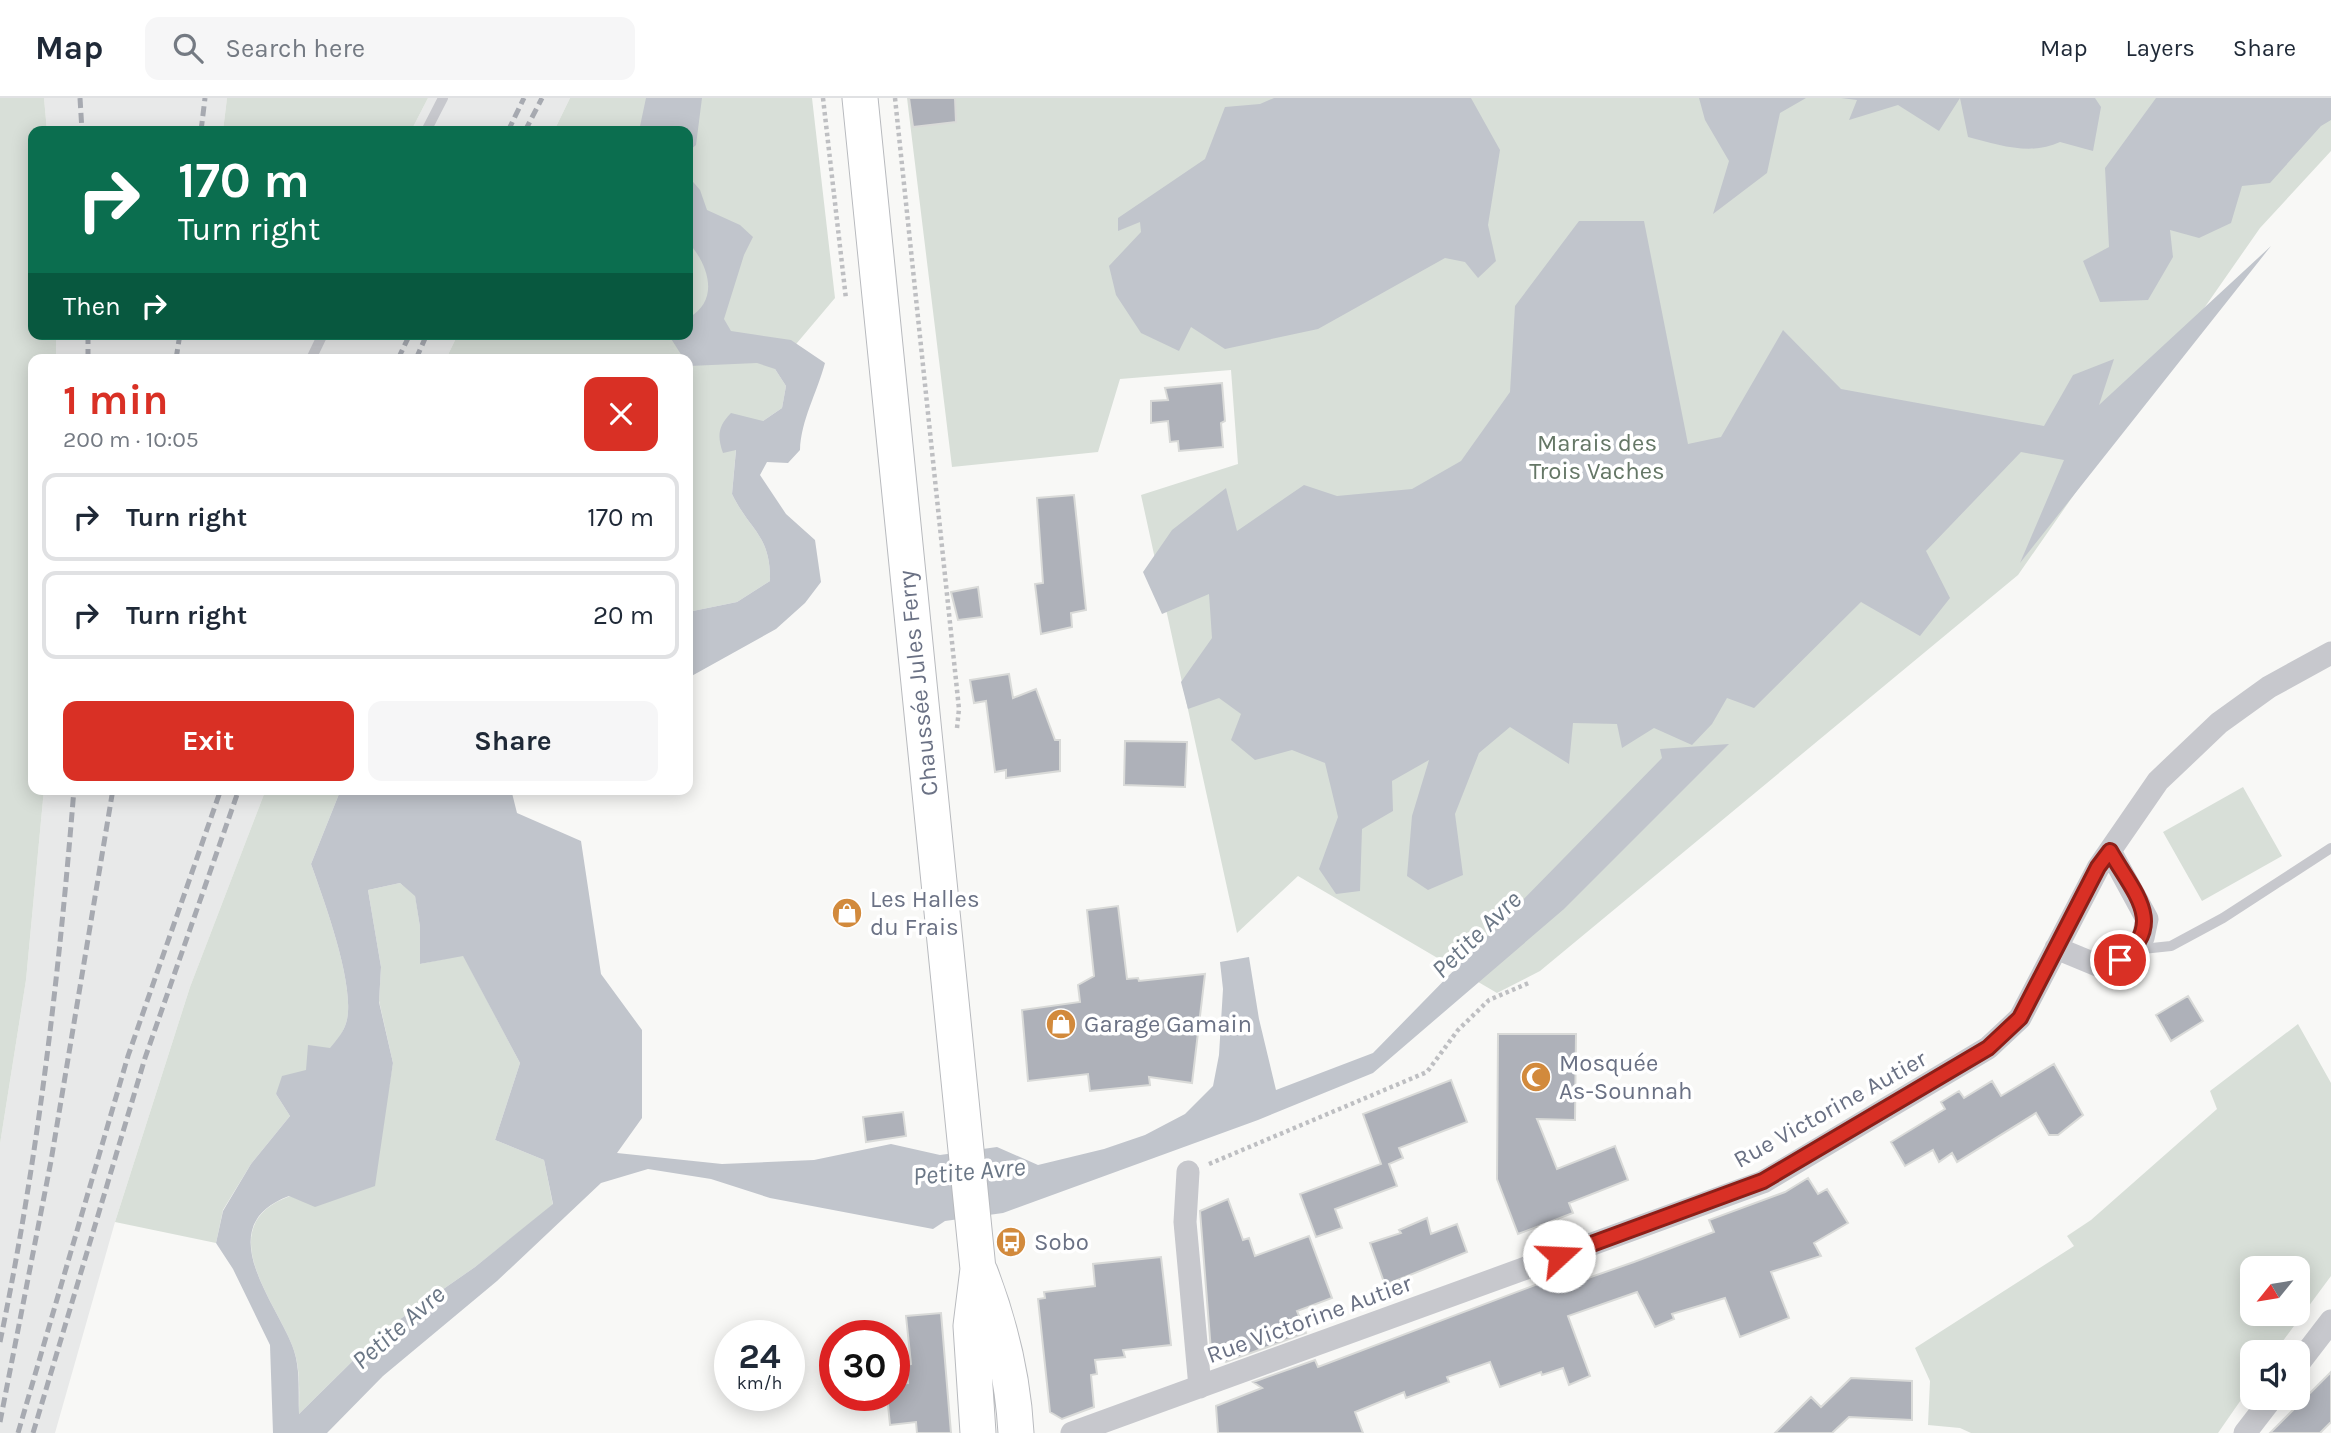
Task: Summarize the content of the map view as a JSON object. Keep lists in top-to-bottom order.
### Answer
{
  "streets": {
    "main road": ["Chaussée Jules Ferry"],
    "street": ["Rue Victorine Autier"]
  },
  "water": ["Petite Avre"],
  "parks": ["Marais des Trois Vaches"],
  "places": {
    "shop": ["Les Halles du Frais", "Garage Gamain"],
    "mosque": ["Mosquée As-Sounnah"],
    "bus stop": ["Sobo"]
  },
  "north": "bottom left",
  "page": {
    "header": "Map",
    "search": "Search here",
    "nav": ["Map", "Layers", "Share"],
    "turn": ["170 m", "Turn right"],
    "then": "Then",
    "heading": ["1 min", "200 m · 10:05"],
    "list": [
      {
        "name": "Turn right",
        "value": "170 m"
      },
      {
        "name": "Turn right",
        "value": "20 m"
      }
    ],
    "buttons": ["Exit", "Share"],
    "speed": "24 km/h",
    "limit": "30"
  }
}
